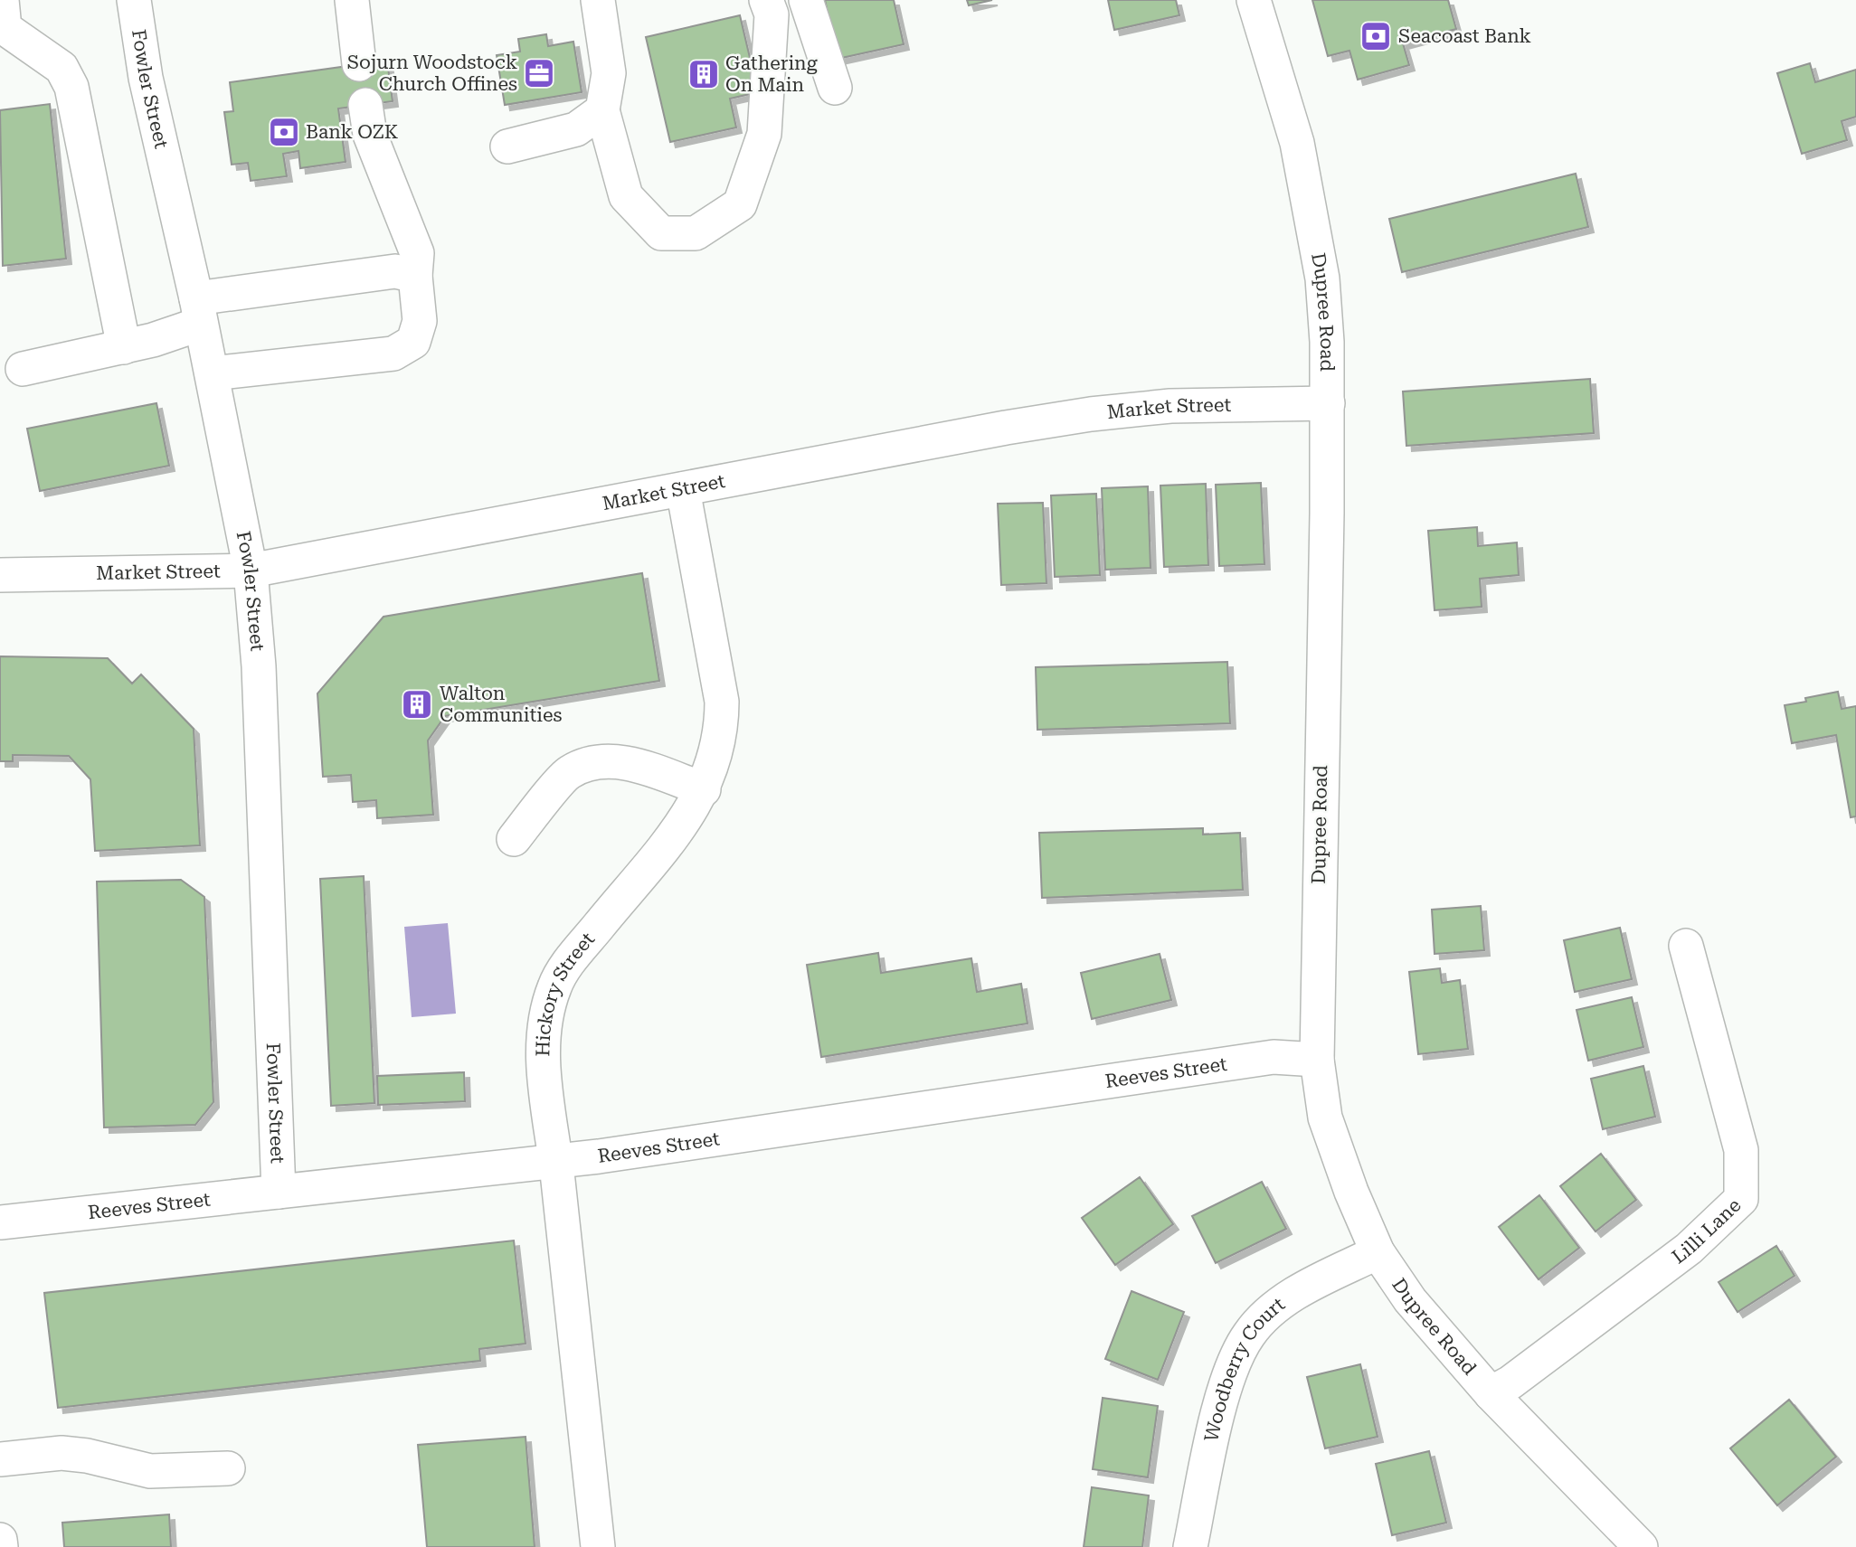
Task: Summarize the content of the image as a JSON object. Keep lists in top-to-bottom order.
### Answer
{
  "streets": {
    "street": [
      "Fowler Street",
      "Dupree Road",
      "Market Street",
      "Hickory Street",
      "Reeves Street",
      "Lilli Lane",
      "Woodberry Court"
    ]
  },
  "crossings": [
    ["Fowler Street", "Market Street"],
    ["Fowler Street", "Reeves Street"],
    ["Dupree Road", "Market Street"],
    ["Dupree Road", "Reeves Street"],
    ["Dupree Road", "Lilli Lane"],
    ["Dupree Road", "Woodberry Court"],
    ["Market Street", "Hickory Street"],
    ["Hickory Street", "Reeves Street"]
  ],
  "places": {
    "bank": ["Seacoast Bank", "Bank OZK"],
    "office": ["Sojurn Woodstock Church Offines"],
    "building": ["Gathering On Main", "Walton Communities"]
  }
}
